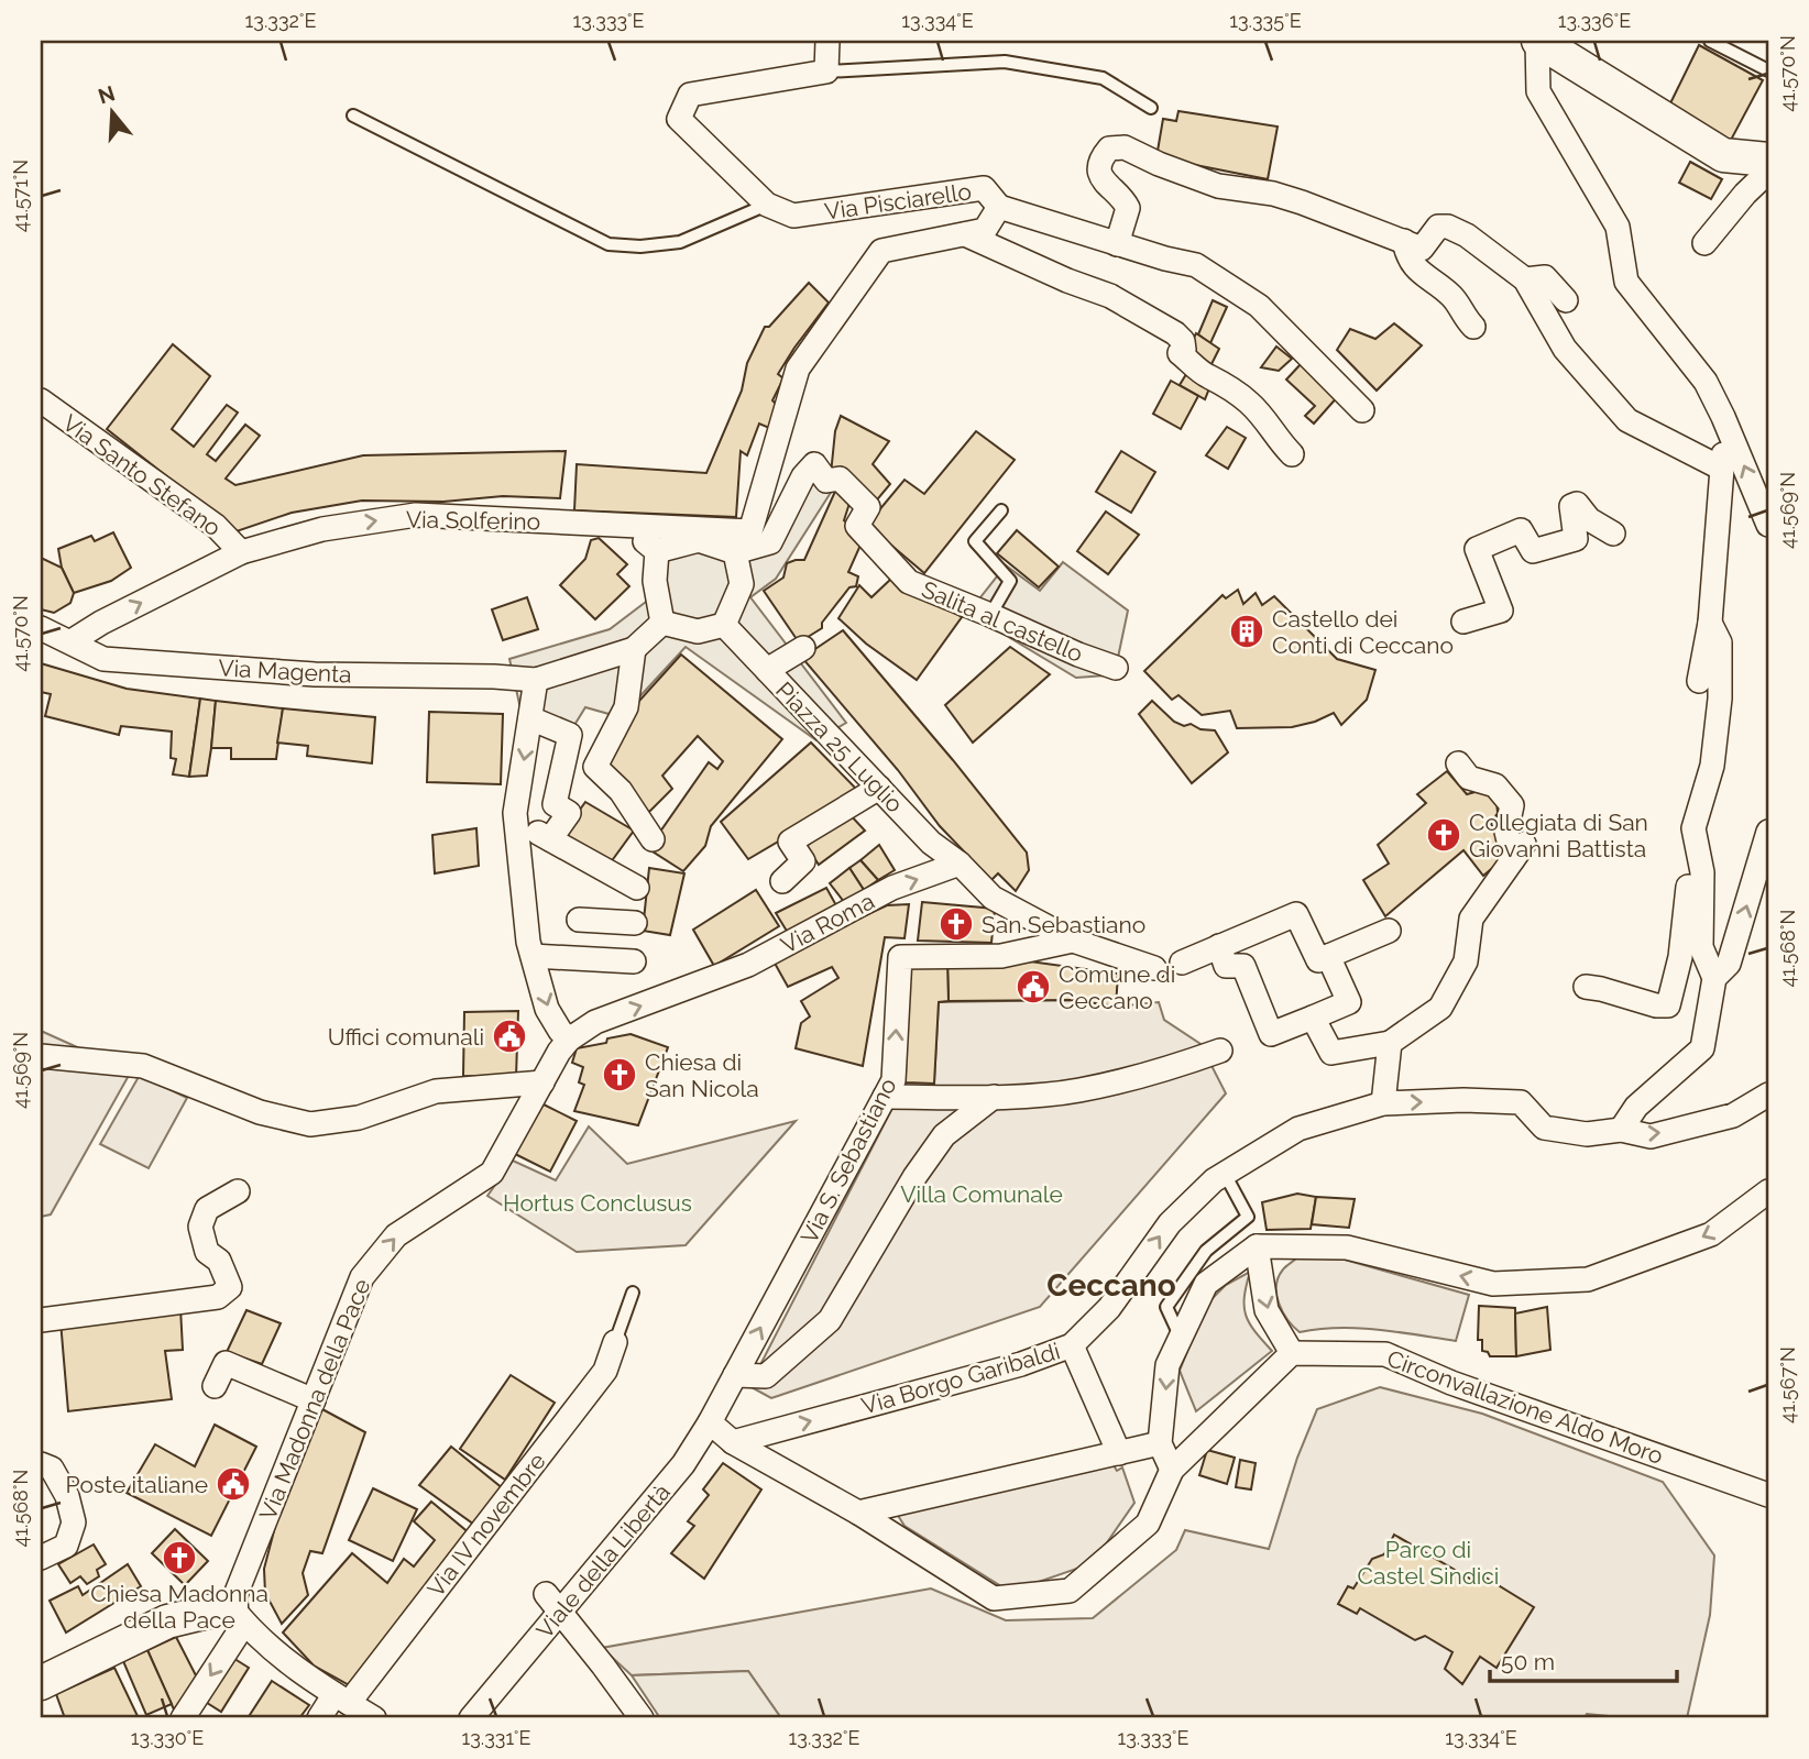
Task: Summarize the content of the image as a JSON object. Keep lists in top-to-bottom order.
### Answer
{
  "streets": {
    "street": [
      "Via Pisciarello",
      "Via Santo Stefano",
      "Via Solferino",
      "Salita al castello",
      "Via Magenta",
      "Piazza 25 Luglio",
      "Via Roma",
      "Via S. Sebastiano",
      "Via Borgo Garibaldi",
      "Via Madonna della Pace",
      "Circonvallazione Aldo Moro",
      "Via IV novembre",
      "Viale della Libertà"
    ]
  },
  "crossings": [
    ["Via Pisciarello", "Via Solferino"],
    ["Via Santo Stefano", "Via Solferino"],
    ["Via Solferino", "Via Magenta"],
    ["Salita al castello", "Piazza 25 Luglio"],
    ["Piazza 25 Luglio", "Via Roma"],
    ["Via Roma", "Via Madonna della Pace"],
    ["Via S. Sebastiano", "Viale della Libertà"]
  ],
  "one_way": ["Via Solferino", "Via Roma"],
  "districts": ["Ceccano"],
  "parks": ["Villa Comunale", "Hortus Conclusus", "Parco di Castel Sindici"],
  "places": {
    "building": ["Castello dei Conti di Ceccano"],
    "church": [
      "Collegiata di San Giovanni Battista",
      "San Sebastiano",
      "Chiesa di San Nicola",
      "Chiesa Madonna della Pace"
    ],
    "public building": ["Comune di Ceccano", "Uffici comunali", "Poste italiane"]
  },
  "scale_bar": "50 m",
  "north": "top",
  "coordinates": [
    "13.332°E",
    "13.333°E",
    "13.334°E",
    "13.335°E",
    "13.336°E",
    "41.570°N",
    "41.571°N",
    "41.569°N",
    "41.568°N",
    "41.567°N",
    "13.330°E",
    "13.331°E"
  ]
}
